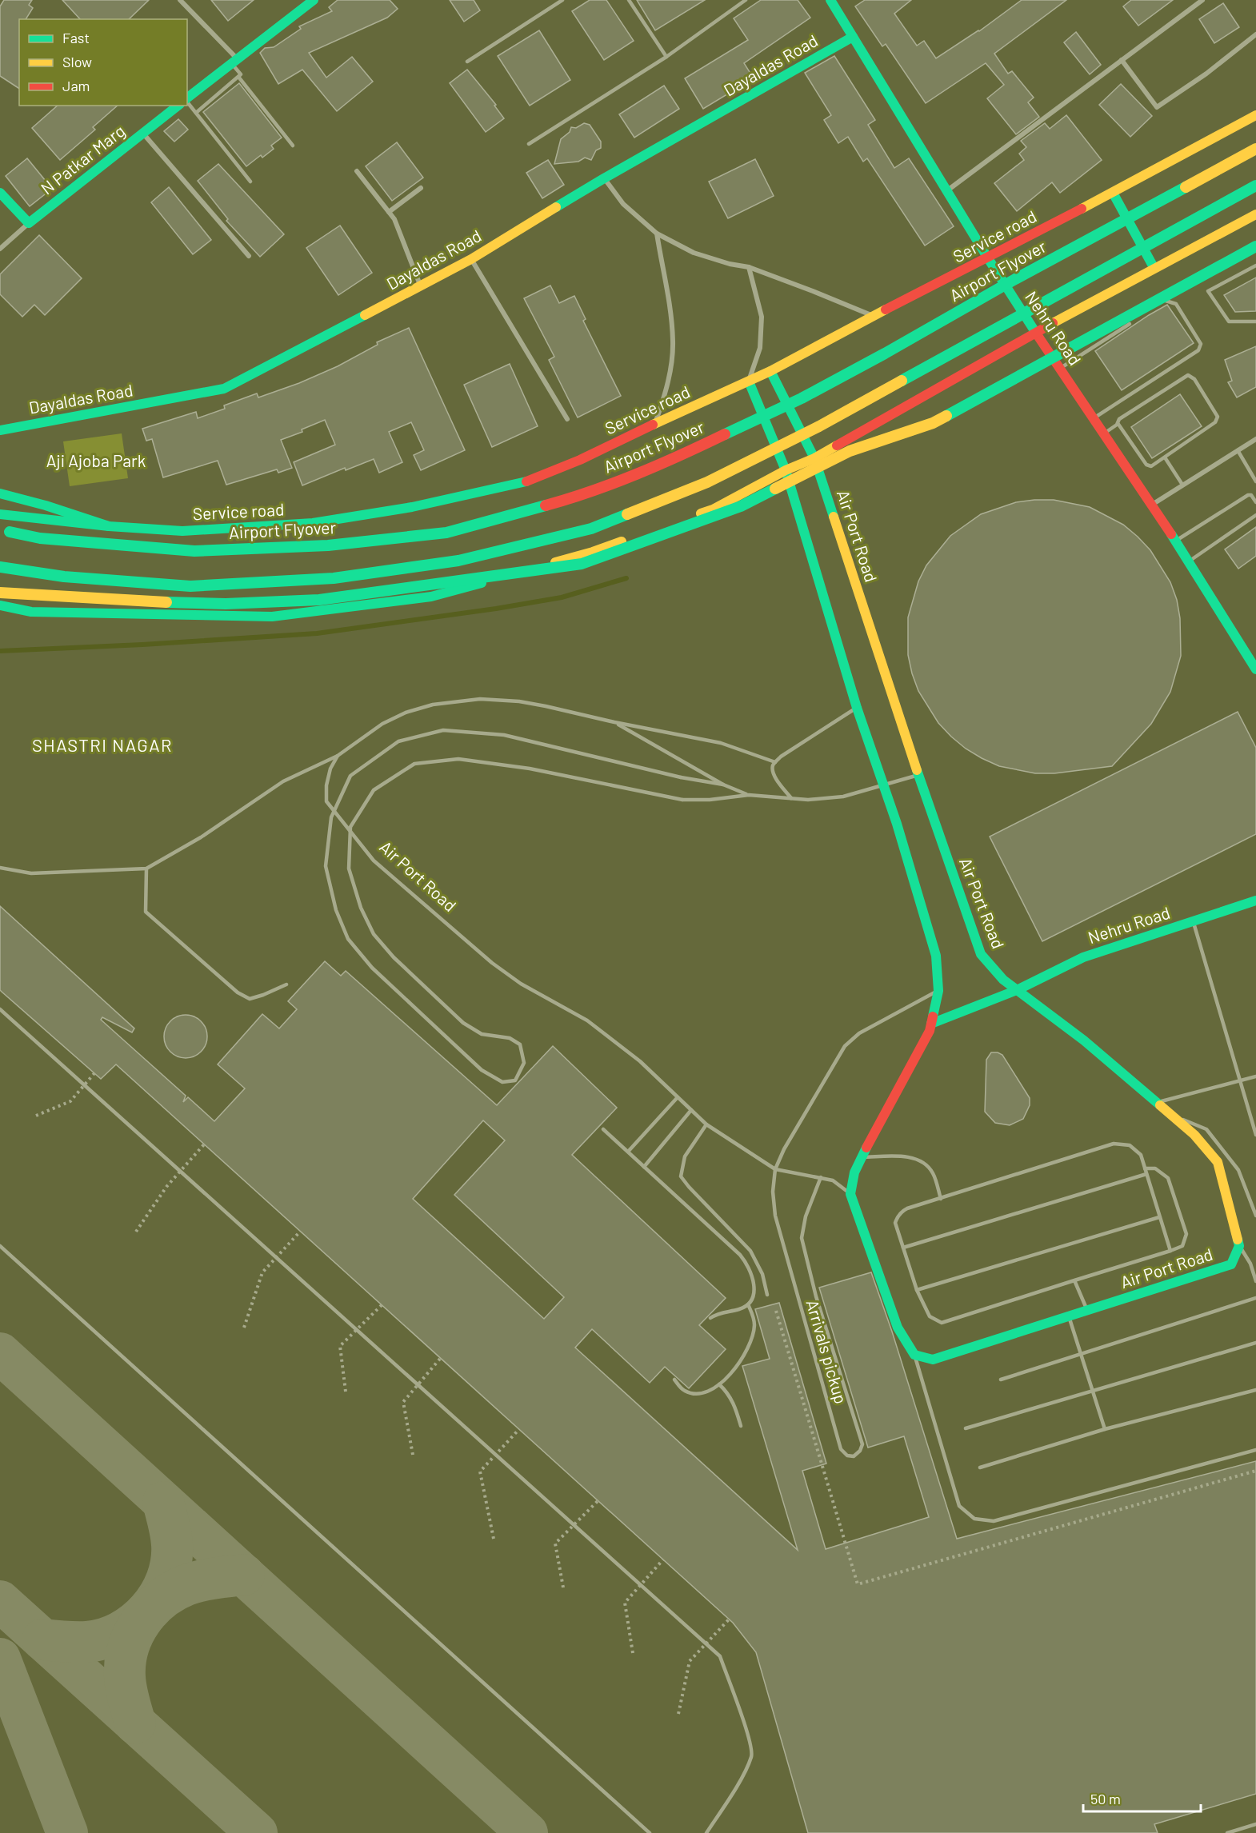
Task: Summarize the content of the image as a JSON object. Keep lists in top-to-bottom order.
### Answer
{
  "streets": {
    "main road": [
      "Dayaldas Road",
      "N Patkar Marg",
      "Service road",
      "Airport Flyover",
      "Nehru Road",
      "Air Port Road"
    ],
    "lane": ["Arrivals pickup"]
  },
  "crossings": [
    ["Dayaldas Road", "Nehru Road"],
    ["Service road", "Nehru Road"],
    ["Service road", "Air Port Road"],
    ["Nehru Road", "Air Port Road"],
    ["Air Port Road", "Arrivals pickup"]
  ],
  "districts": ["SHASTRI NAGAR"],
  "parks": ["Aji Ajoba Park"],
  "legend": ["Fast", "Slow", "Jam"],
  "scale_bar": "50 m"
}
